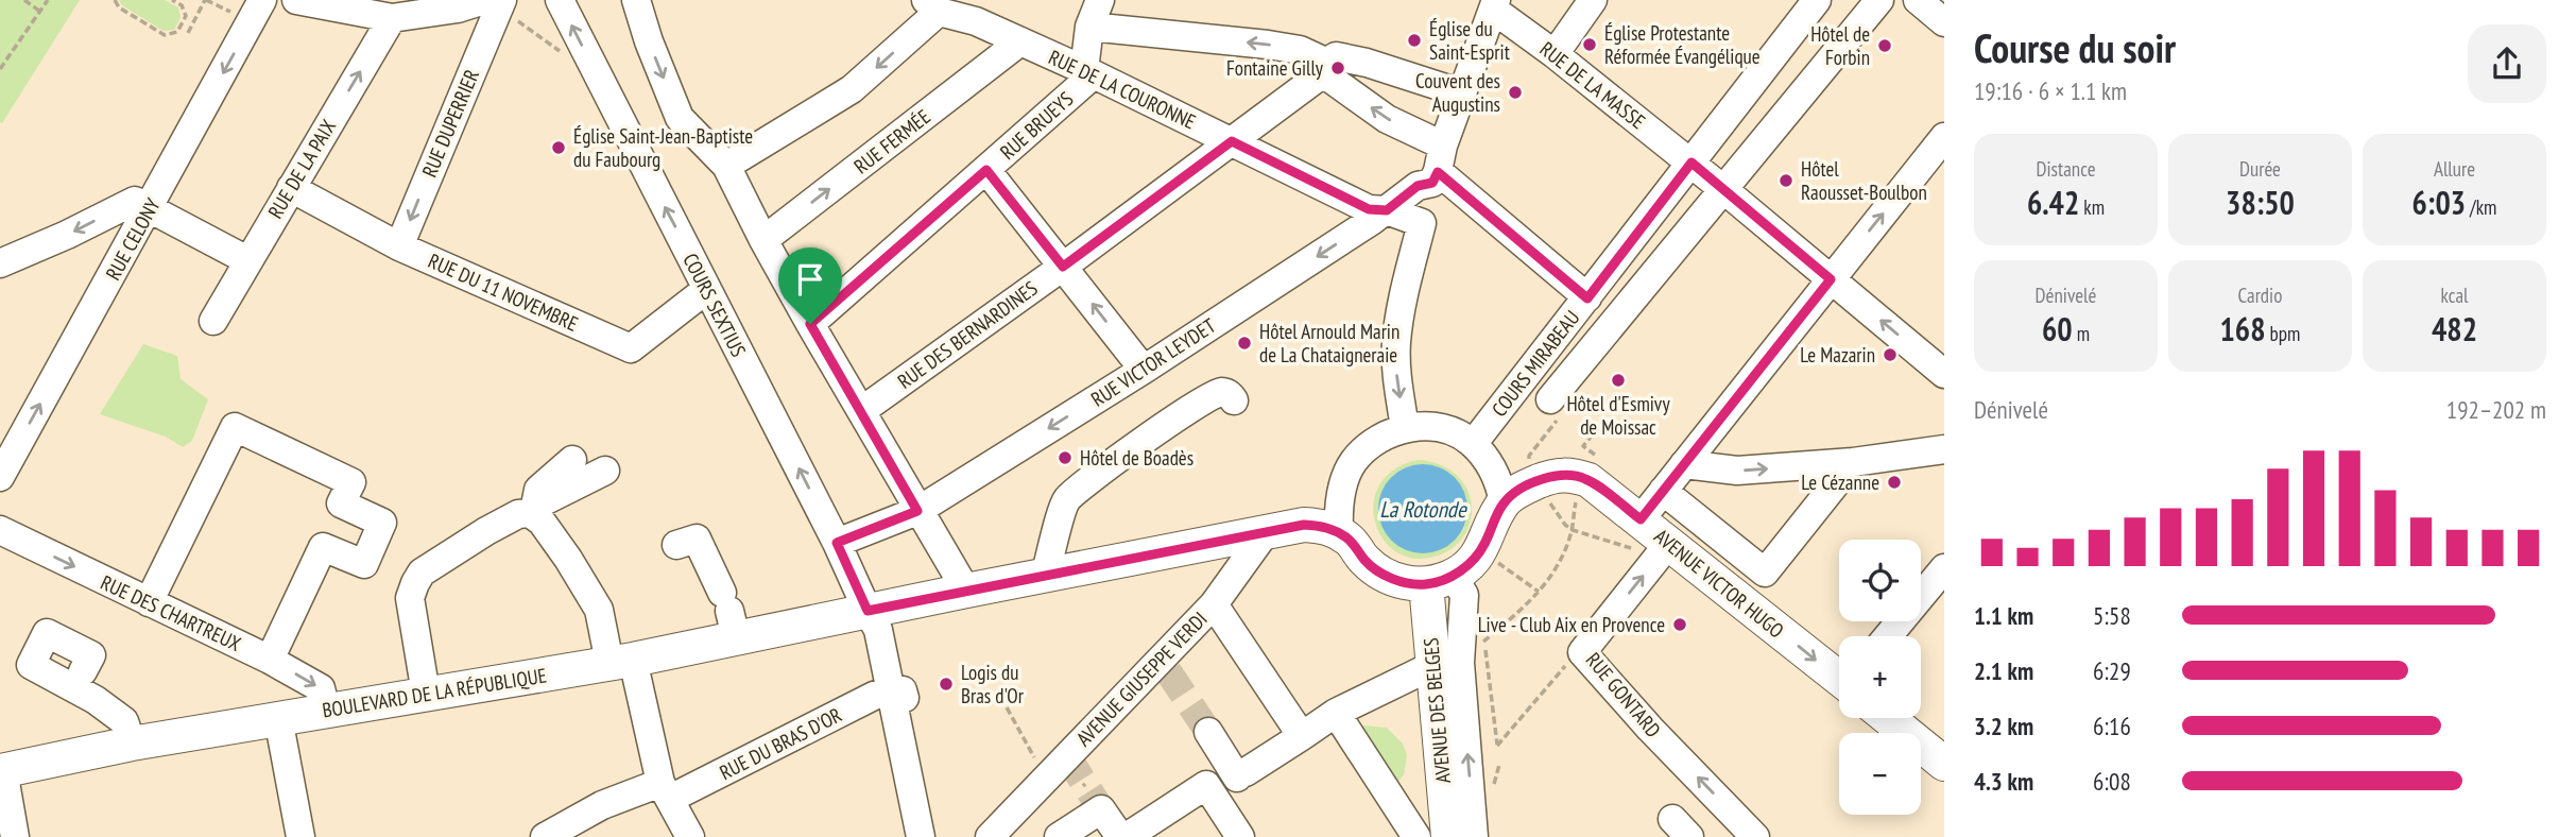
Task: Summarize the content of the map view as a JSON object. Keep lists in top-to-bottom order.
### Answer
{
  "streets": {
    "main road": ["AVENUE VICTOR HUGO", "BOULEVARD DE LA RÉPUBLIQUE", "AVENUE DES BELGES"],
    "street": [
      "RUE DE LA MASSE",
      "RUE DE LA COURONNE",
      "RUE DUPERRIER",
      "RUE BRUEYS",
      "RUE FERMÉE",
      "RUE DE LA PAIX",
      "RUE CELONY",
      "RUE DU 11 NOVEMBRE",
      "COURS SEXTIUS",
      "RUE DES BERNARDINES",
      "RUE VICTOR LEYDET",
      "COURS MIRABEAU",
      "RUE DES CHARTREUX",
      "AVENUE GIUSEPPE VERDI",
      "RUE GONTARD",
      "RUE DU BRAS D'OR"
    ]
  },
  "crossings": [
    ["RUE DE LA MASSE", "COURS MIRABEAU"],
    ["RUE DE LA COURONNE", "RUE BRUEYS"],
    ["RUE DE LA COURONNE", "RUE FERMÉE"],
    ["RUE DE LA COURONNE", "RUE DES BERNARDINES"],
    ["RUE DE LA COURONNE", "RUE VICTOR LEYDET"],
    ["RUE DE LA COURONNE", "COURS MIRABEAU"],
    ["RUE DE LA COURONNE", "AVENUE VICTOR HUGO"],
    ["RUE DE LA COURONNE", "BOULEVARD DE LA RÉPUBLIQUE"],
    ["RUE DE LA COURONNE", "AVENUE DES BELGES"],
    ["RUE DUPERRIER", "RUE DU 11 NOVEMBRE"],
    ["RUE DE LA PAIX", "RUE DU 11 NOVEMBRE"],
    ["RUE DU 11 NOVEMBRE", "COURS SEXTIUS"],
    ["COURS SEXTIUS", "RUE VICTOR LEYDET"],
    ["COURS SEXTIUS", "BOULEVARD DE LA RÉPUBLIQUE"],
    ["COURS SEXTIUS", "RUE DU BRAS D'OR"],
    ["COURS MIRABEAU", "AVENUE VICTOR HUGO"],
    ["COURS MIRABEAU", "BOULEVARD DE LA RÉPUBLIQUE"],
    ["COURS MIRABEAU", "AVENUE DES BELGES"],
    ["AVENUE VICTOR HUGO", "BOULEVARD DE LA RÉPUBLIQUE"],
    ["AVENUE VICTOR HUGO", "RUE GONTARD"],
    ["AVENUE VICTOR HUGO", "AVENUE DES BELGES"],
    ["RUE DES CHARTREUX", "BOULEVARD DE LA RÉPUBLIQUE"],
    ["BOULEVARD DE LA RÉPUBLIQUE", "AVENUE DES BELGES"]
  ],
  "one_way": [
    "RUE DUPERRIER",
    "RUE DE LA PAIX",
    "RUE VICTOR LEYDET",
    "AVENUE VICTOR HUGO",
    "RUE DES CHARTREUX"
  ],
  "water": ["La Rotonde"],
  "places": [
    "Église du Saint-Esprit",
    "Église Protestante Réformée Évangélique",
    "Hôtel de Forbin",
    "Fontaine Gilly",
    "Couvent des Augustins",
    "Église Saint-Jean-Baptiste du Faubourg",
    "Hôtel Raousset-Boulbon",
    "Hôtel Arnould Marin de La Chataigneraie",
    "Le Mazarin",
    "Hôtel d'Esmivy de Moissac",
    "Hôtel de Boadès",
    "Le Cézanne",
    "Live - Club Aix en Provence",
    "Logis du Bras d'Or"
  ],
  "page": {
    "heading": ["Course du soir", "19:16 · 6 × 1.1 km"],
    "stats": [
      ["Distance", "6.42 km"],
      ["Durée", "38:50"],
      ["Allure", "6:03 /km"],
      ["Dénivelé", "60 m"],
      ["Cardio", "168 bpm"],
      ["kcal", "482"]
    ],
    "chart": ["Dénivelé", "192–202 m"],
    "map_buttons": ["+", "−"],
    "list": [
      {
        "name": "1.1 km",
        "note": "5:58"
      },
      {
        "name": "2.1 km",
        "note": "6:29"
      },
      {
        "name": "3.2 km",
        "note": "6:16"
      },
      {
        "name": "4.3 km",
        "note": "6:08"
      }
    ]
  }
}
